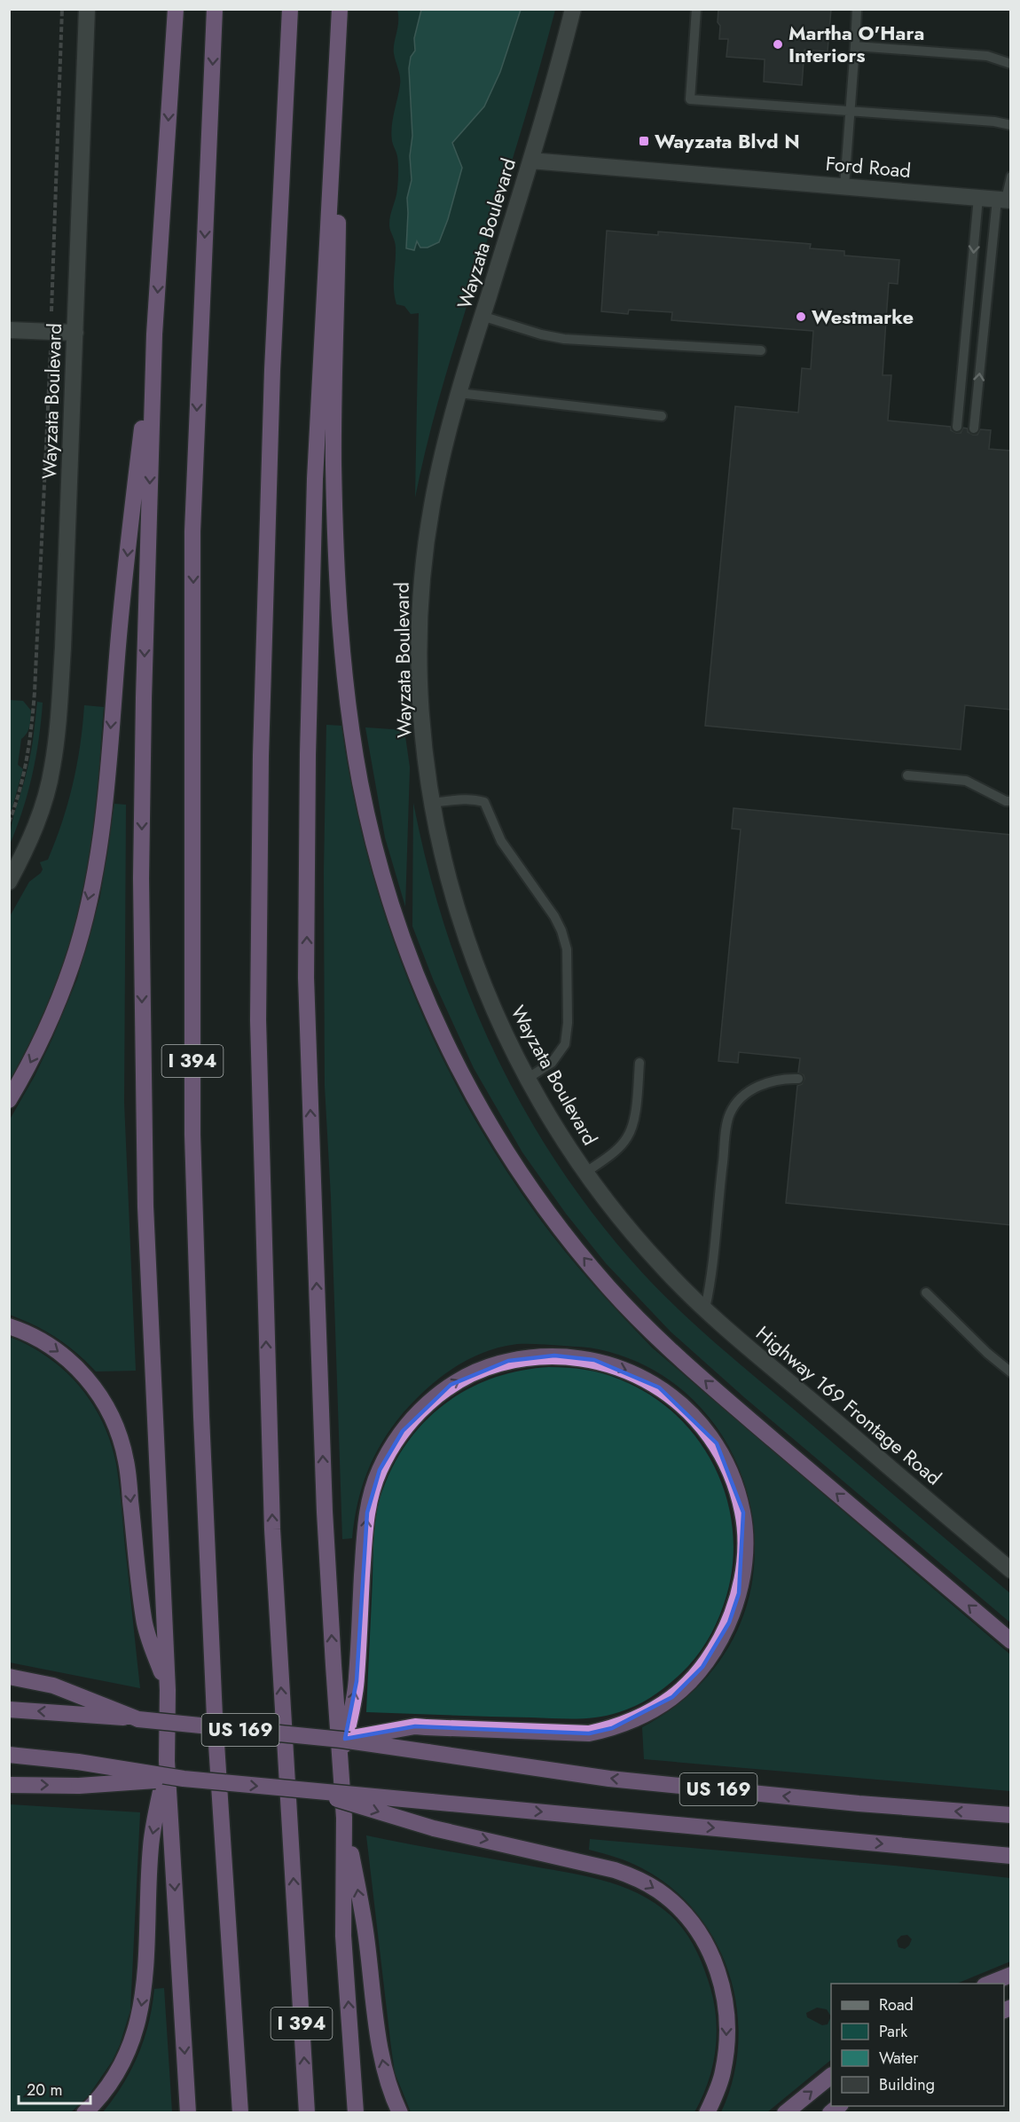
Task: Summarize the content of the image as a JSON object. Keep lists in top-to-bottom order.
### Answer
{
  "streets": {
    "highway": ["I 394", "US 169"],
    "street": ["Ford Road", "Wayzata Boulevard", "Highway 169 Frontage Road"]
  },
  "crossings": [
    ["Ford Road", "Wayzata Boulevard"],
    ["Wayzata Boulevard", "Highway 169 Frontage Road"]
  ],
  "places": {
    "other": ["Martha O'Hara Interiors", "Westmarke"],
    "transit": ["Wayzata Blvd N"]
  },
  "legend": [
    "Road",
    "Park",
    "Water",
    "Building"
  ],
  "scale_bar": "20 m"
}
